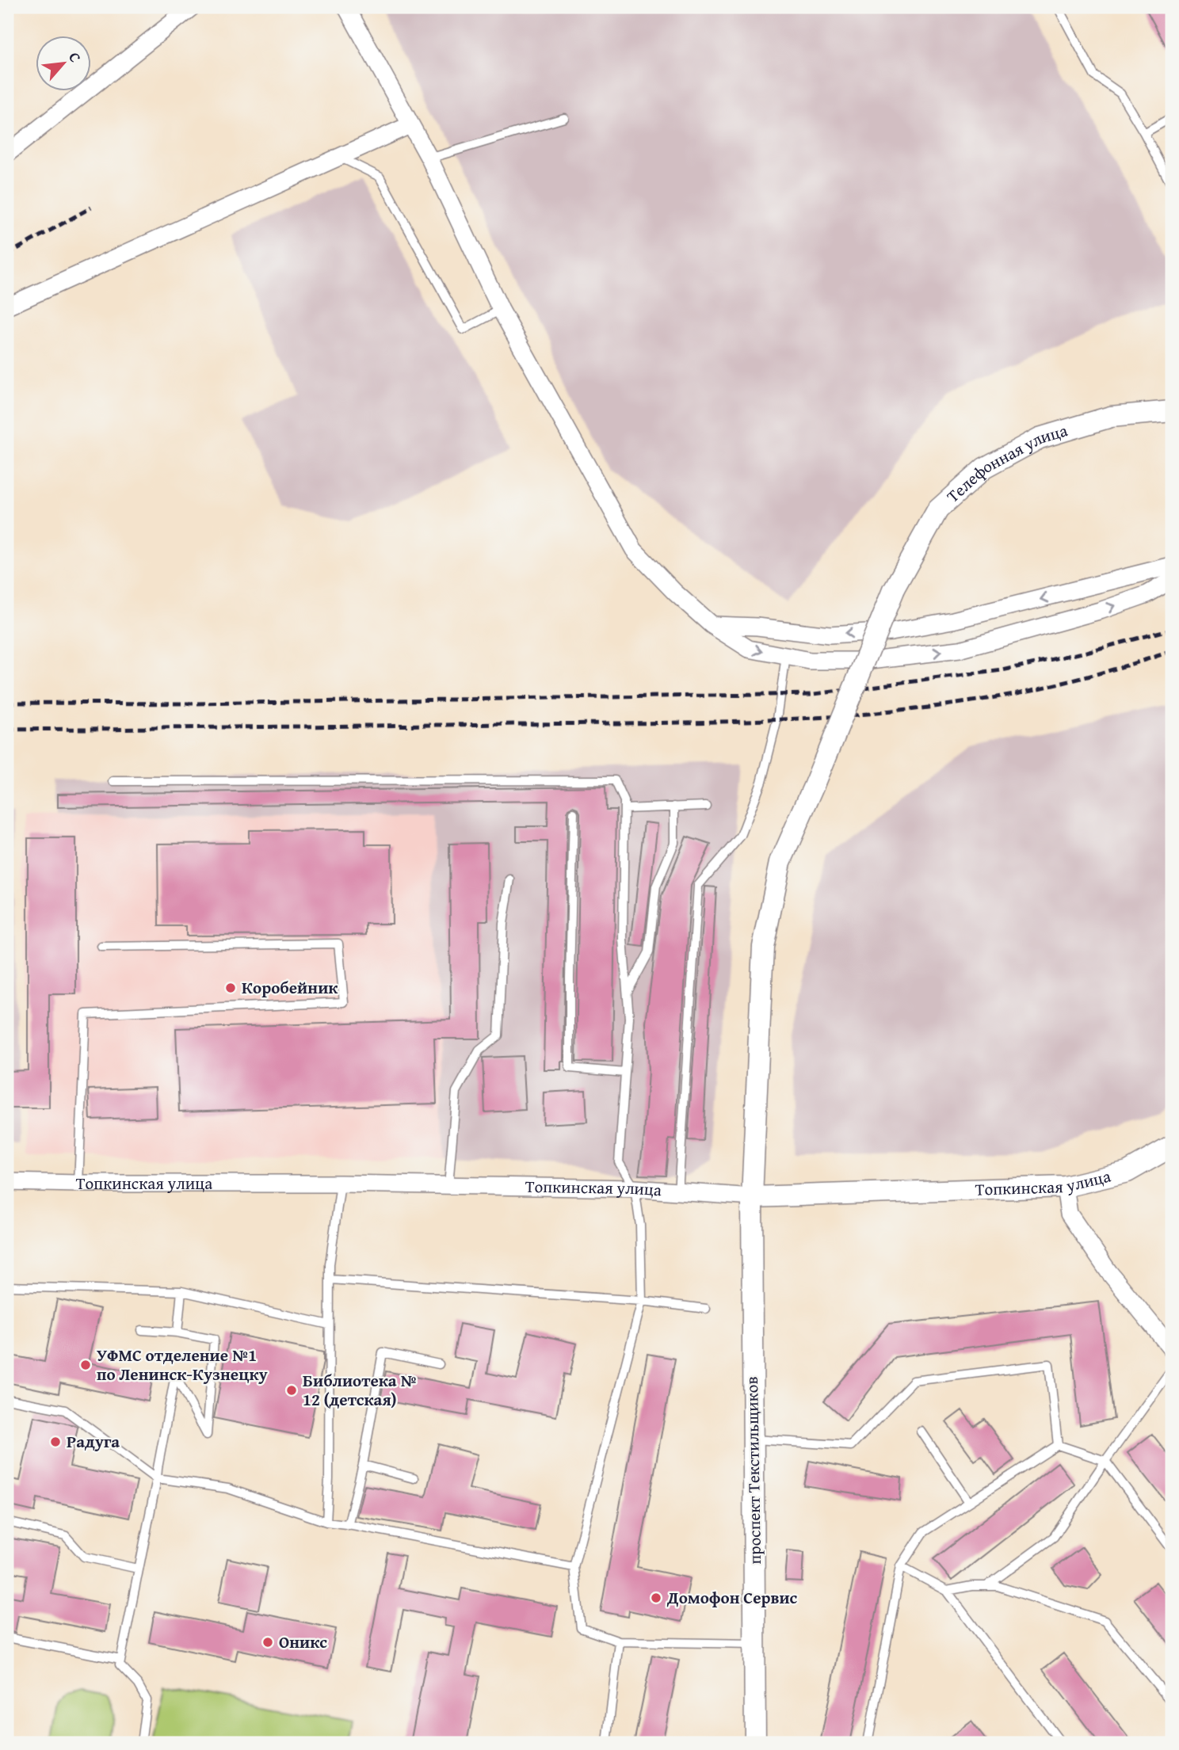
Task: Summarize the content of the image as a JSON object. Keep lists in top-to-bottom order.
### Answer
{
  "streets": {
    "street": ["Телефонная улица", "Топкинская улица", "проспект Текстильщиков"]
  },
  "crossings": [
    ["Телефонная улица", "проспект Текстильщиков"],
    ["Топкинская улица", "проспект Текстильщиков"]
  ],
  "places": [
    "Коробейник",
    "УФМС отделение №1 по Ленинск-Кузнецку",
    "Библиотека № 12 (детская)",
    "Радуга",
    "Домофон Сервис",
    "Оникс"
  ],
  "north": "top right"
}
